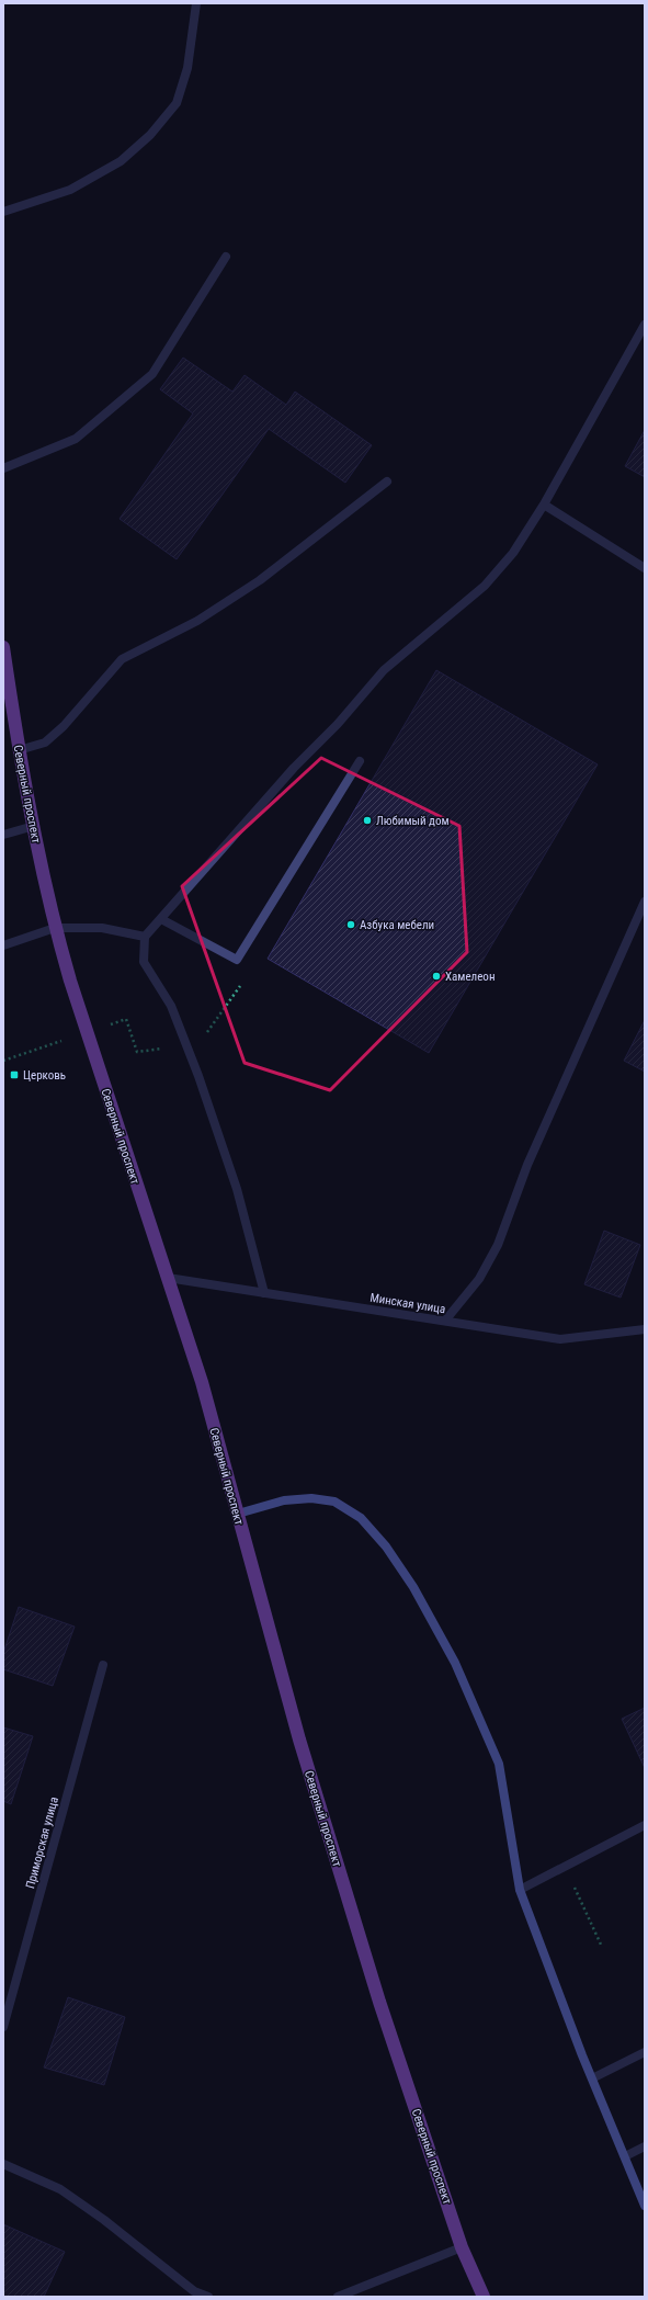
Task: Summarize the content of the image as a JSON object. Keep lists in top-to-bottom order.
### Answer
{
  "streets": {
    "main road": ["Северный проспект"],
    "street": ["Минская улица", "Приморская улица"]
  },
  "crossings": [
    ["Северный проспект", "Минская улица"]
  ],
  "places": {
    "other": ["Любимый дом", "Азбука мебели", "Хамелеон"],
    "transit": ["Церковь"]
  }
}
